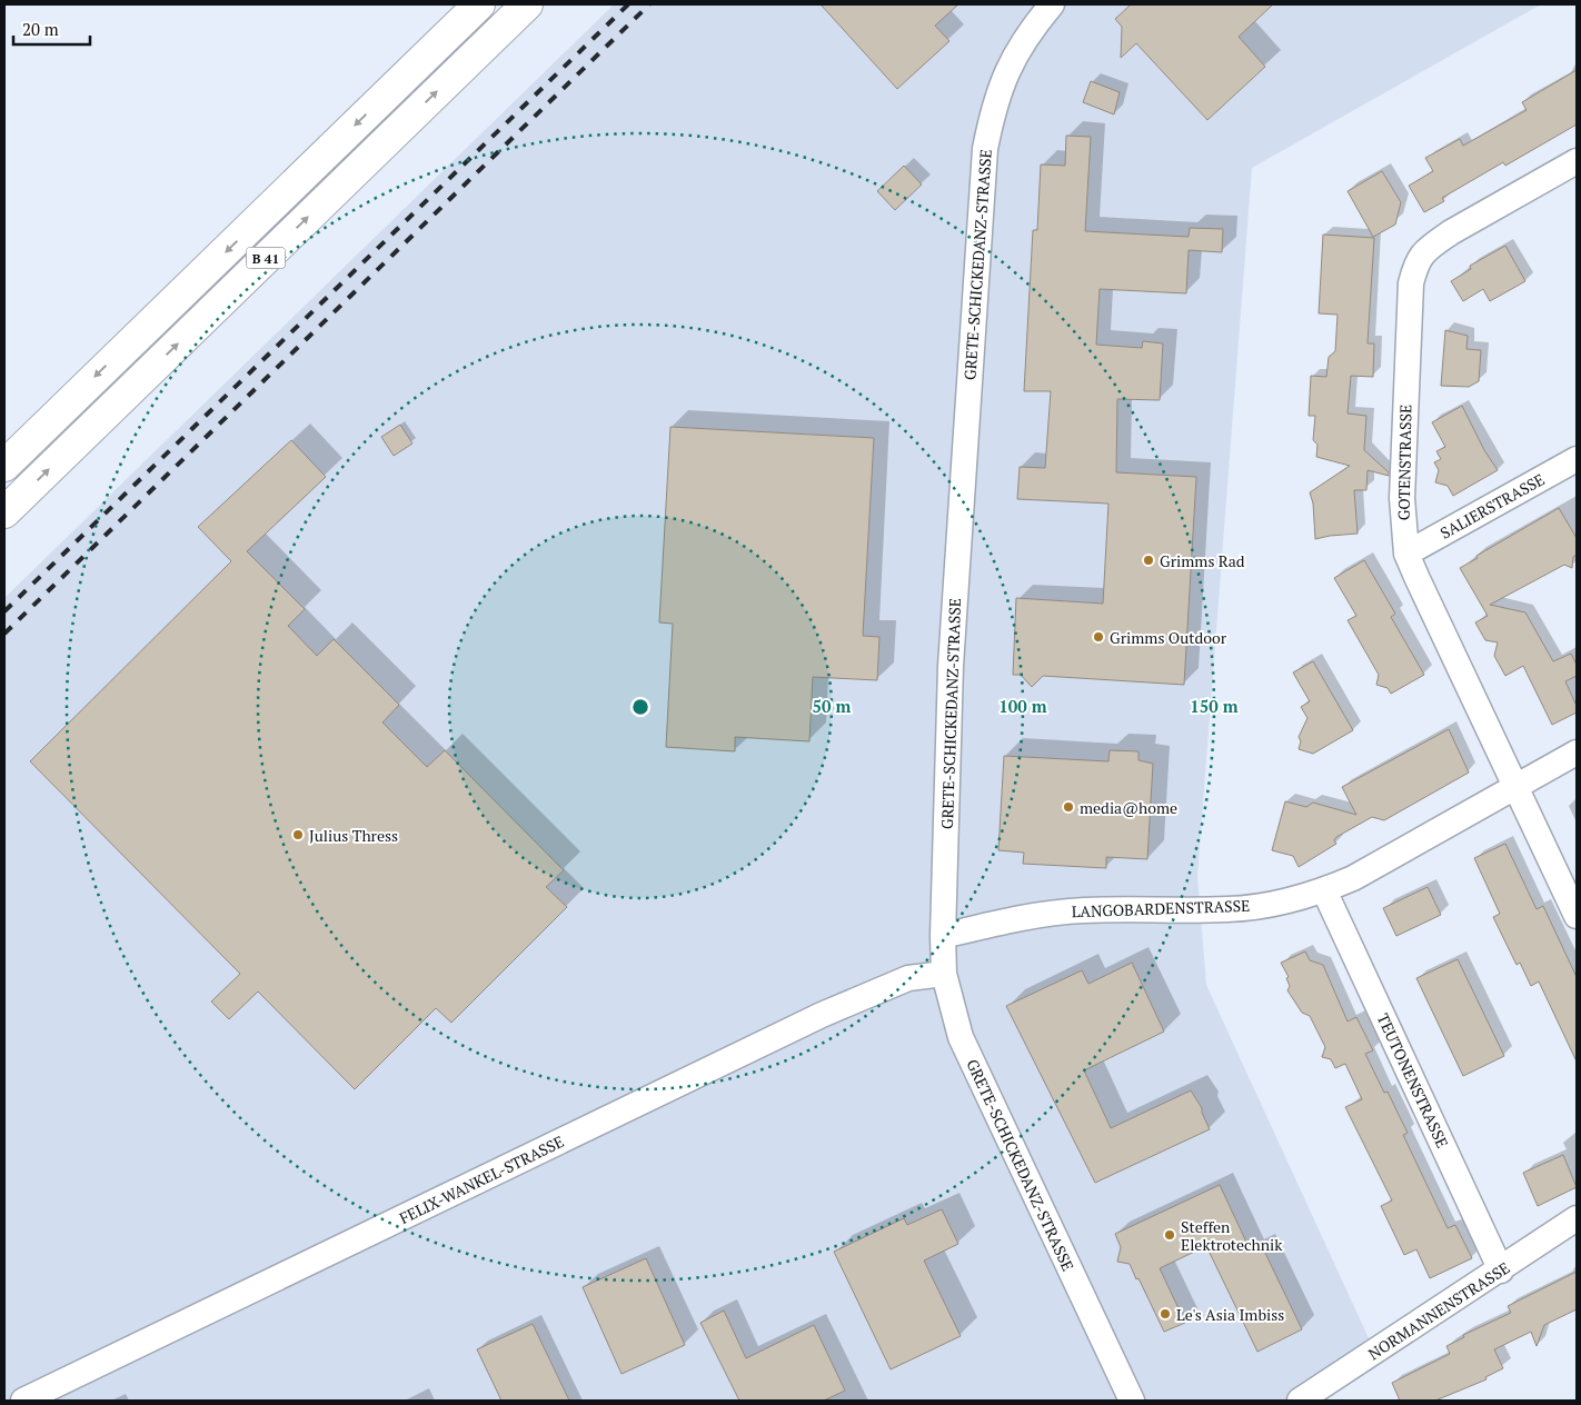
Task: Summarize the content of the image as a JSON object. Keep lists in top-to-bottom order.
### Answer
{
  "streets": {
    "highway": ["B 41"],
    "street": [
      "GRETE-SCHICKEDANZ-STRASSE",
      "GOTENSTRASSE",
      "SALIERSTRASSE",
      "LANGOBARDENSTRASSE",
      "TEUTONENSTRASSE",
      "FELIX-WANKEL-STRASSE",
      "NORMANNENSTRASSE"
    ]
  },
  "crossings": [
    ["GRETE-SCHICKEDANZ-STRASSE", "LANGOBARDENSTRASSE"],
    ["GRETE-SCHICKEDANZ-STRASSE", "FELIX-WANKEL-STRASSE"],
    ["GOTENSTRASSE", "SALIERSTRASSE"],
    ["GOTENSTRASSE", "LANGOBARDENSTRASSE"],
    ["LANGOBARDENSTRASSE", "TEUTONENSTRASSE"],
    ["TEUTONENSTRASSE", "NORMANNENSTRASSE"]
  ],
  "places": [
    "Grimms Rad",
    "Grimms Outdoor",
    "media@home",
    "Julius Thress",
    "Steffen Elektrotechnik",
    "Le's Asia Imbiss"
  ],
  "scale_bar": "20 m",
  "rings": ["50 m", "100 m", "150 m"]
}
